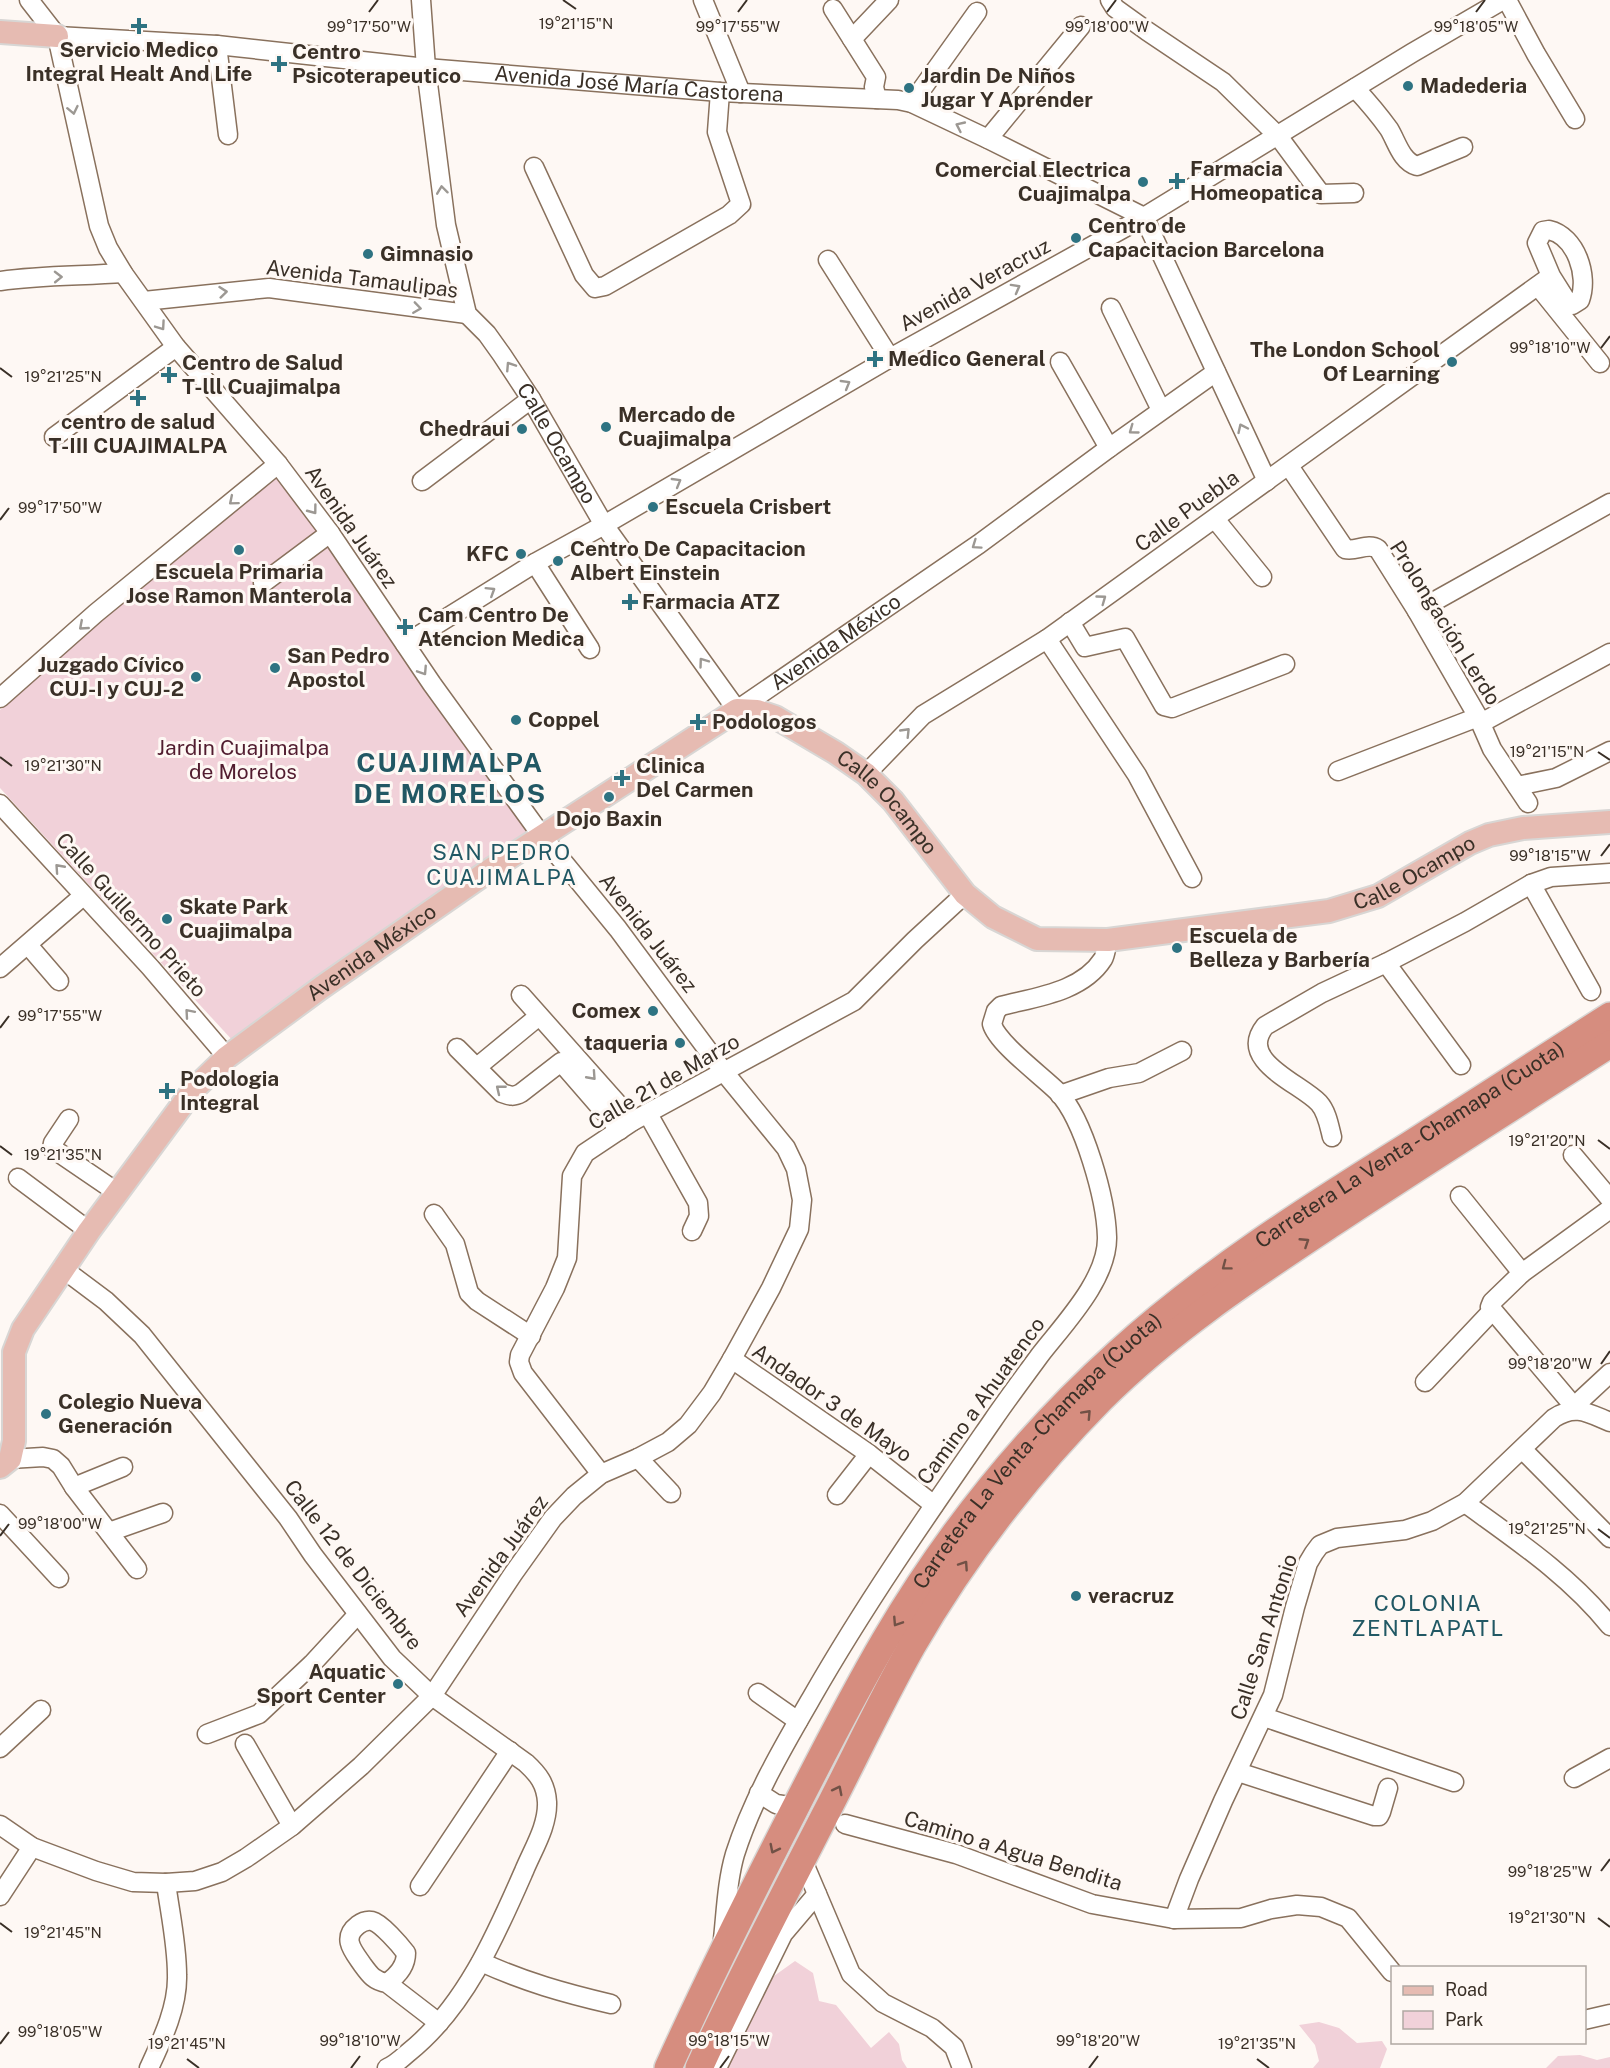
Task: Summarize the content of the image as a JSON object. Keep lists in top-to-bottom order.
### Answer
{
  "streets": {
    "highway": ["Carretera La Venta - Chamapa (Cuota)"],
    "main road": ["Avenida José María Castorena", "Calle Ocampo", "Avenida México"],
    "street": [
      "Avenida Tamaulipas",
      "Avenida Veracruz",
      "Calle Puebla",
      "Avenida Juárez",
      "Prolongación Lerdo",
      "Calle Guillermo Prieto",
      "Calle 21 de Marzo",
      "Camino a Ahuatenco",
      "Andador 3 de Mayo",
      "Calle 12 de Diciembre",
      "Calle San Antonio",
      "Camino a Agua Bendita"
    ]
  },
  "crossings": [
    ["Avenida José María Castorena", "Avenida Veracruz"],
    ["Avenida José María Castorena", "Avenida Juárez"],
    ["Avenida Tamaulipas", "Calle Ocampo"],
    ["Avenida Tamaulipas", "Avenida Juárez"],
    ["Avenida Veracruz", "Calle Ocampo"],
    ["Avenida Veracruz", "Avenida Juárez"],
    ["Calle Ocampo", "Calle Puebla"],
    ["Calle Ocampo", "Avenida México"],
    ["Calle Ocampo", "Calle 21 de Marzo"],
    ["Calle Ocampo", "Camino a Ahuatenco"],
    ["Calle Puebla", "Prolongación Lerdo"],
    ["Avenida Juárez", "Avenida México"],
    ["Avenida Juárez", "Calle 21 de Marzo"],
    ["Avenida Juárez", "Andador 3 de Mayo"],
    ["Avenida Juárez", "Calle 12 de Diciembre"],
    ["Avenida México", "Calle Guillermo Prieto"],
    ["Avenida México", "Calle 12 de Diciembre"],
    ["Carretera La Venta - Chamapa (Cuota)", "Camino a Ahuatenco"],
    ["Camino a Ahuatenco", "Andador 3 de Mayo"],
    ["Calle San Antonio", "Camino a Agua Bendita"]
  ],
  "one_way": [
    "Avenida Tamaulipas",
    "Avenida Veracruz",
    "Calle Puebla",
    "Calle Guillermo Prieto"
  ],
  "districts": ["CUAJIMALPA DE MORELOS", "SAN PEDRO CUAJIMALPA", "COLONIA ZENTLAPATL"],
  "parks": ["Jardin Cuajimalpa de Morelos"],
  "places": {
    "health": [
      "Servicio Medico Integral Healt And Life",
      "Centro Psicoterapeutico",
      "Farmacia Homeopatica",
      "Medico General",
      "Centro de Salud T-lll Cuajimalpa",
      "centro de salud T-III CUAJIMALPA",
      "Farmacia ATZ",
      "Cam Centro De Atencion Medica",
      "Podologos",
      "Clinica Del Carmen",
      "Podologia Integral"
    ],
    "other": [
      "Madederia",
      "Jardin De Niños Jugar Y Aprender",
      "Comercial Electrica Cuajimalpa",
      "Centro de Capacitacion Barcelona",
      "Gimnasio",
      "The London School Of Learning",
      "Mercado de Cuajimalpa",
      "Chedraui",
      "Escuela Crisbert",
      "Escuela Primaria Jose Ramon Manterola",
      "KFC",
      "Centro De Capacitacion Albert Einstein",
      "San Pedro Apostol",
      "Juzgado Cívico CUJ-I y CUJ-2",
      "Coppel",
      "Dojo Baxin",
      "Skate Park Cuajimalpa",
      "Escuela de Belleza y Barbería",
      "Comex",
      "taqueria",
      "Colegio Nueva Generación",
      "veracruz",
      "Aquatic Sport Center"
    ]
  },
  "legend": ["Road", "Park"],
  "coordinates": [
    "19°21'15\"N",
    "99°17'50\"W",
    "99°17'55\"W",
    "99°18'00\"W",
    "99°18'05\"W",
    "99°18'10\"W",
    "19°21'25\"N",
    "19°21'30\"N",
    "99°18'15\"W",
    "19°21'20\"N",
    "19°21'35\"N",
    "99°18'20\"W",
    "99°18'25\"W",
    "19°21'45\"N"
  ]
}
